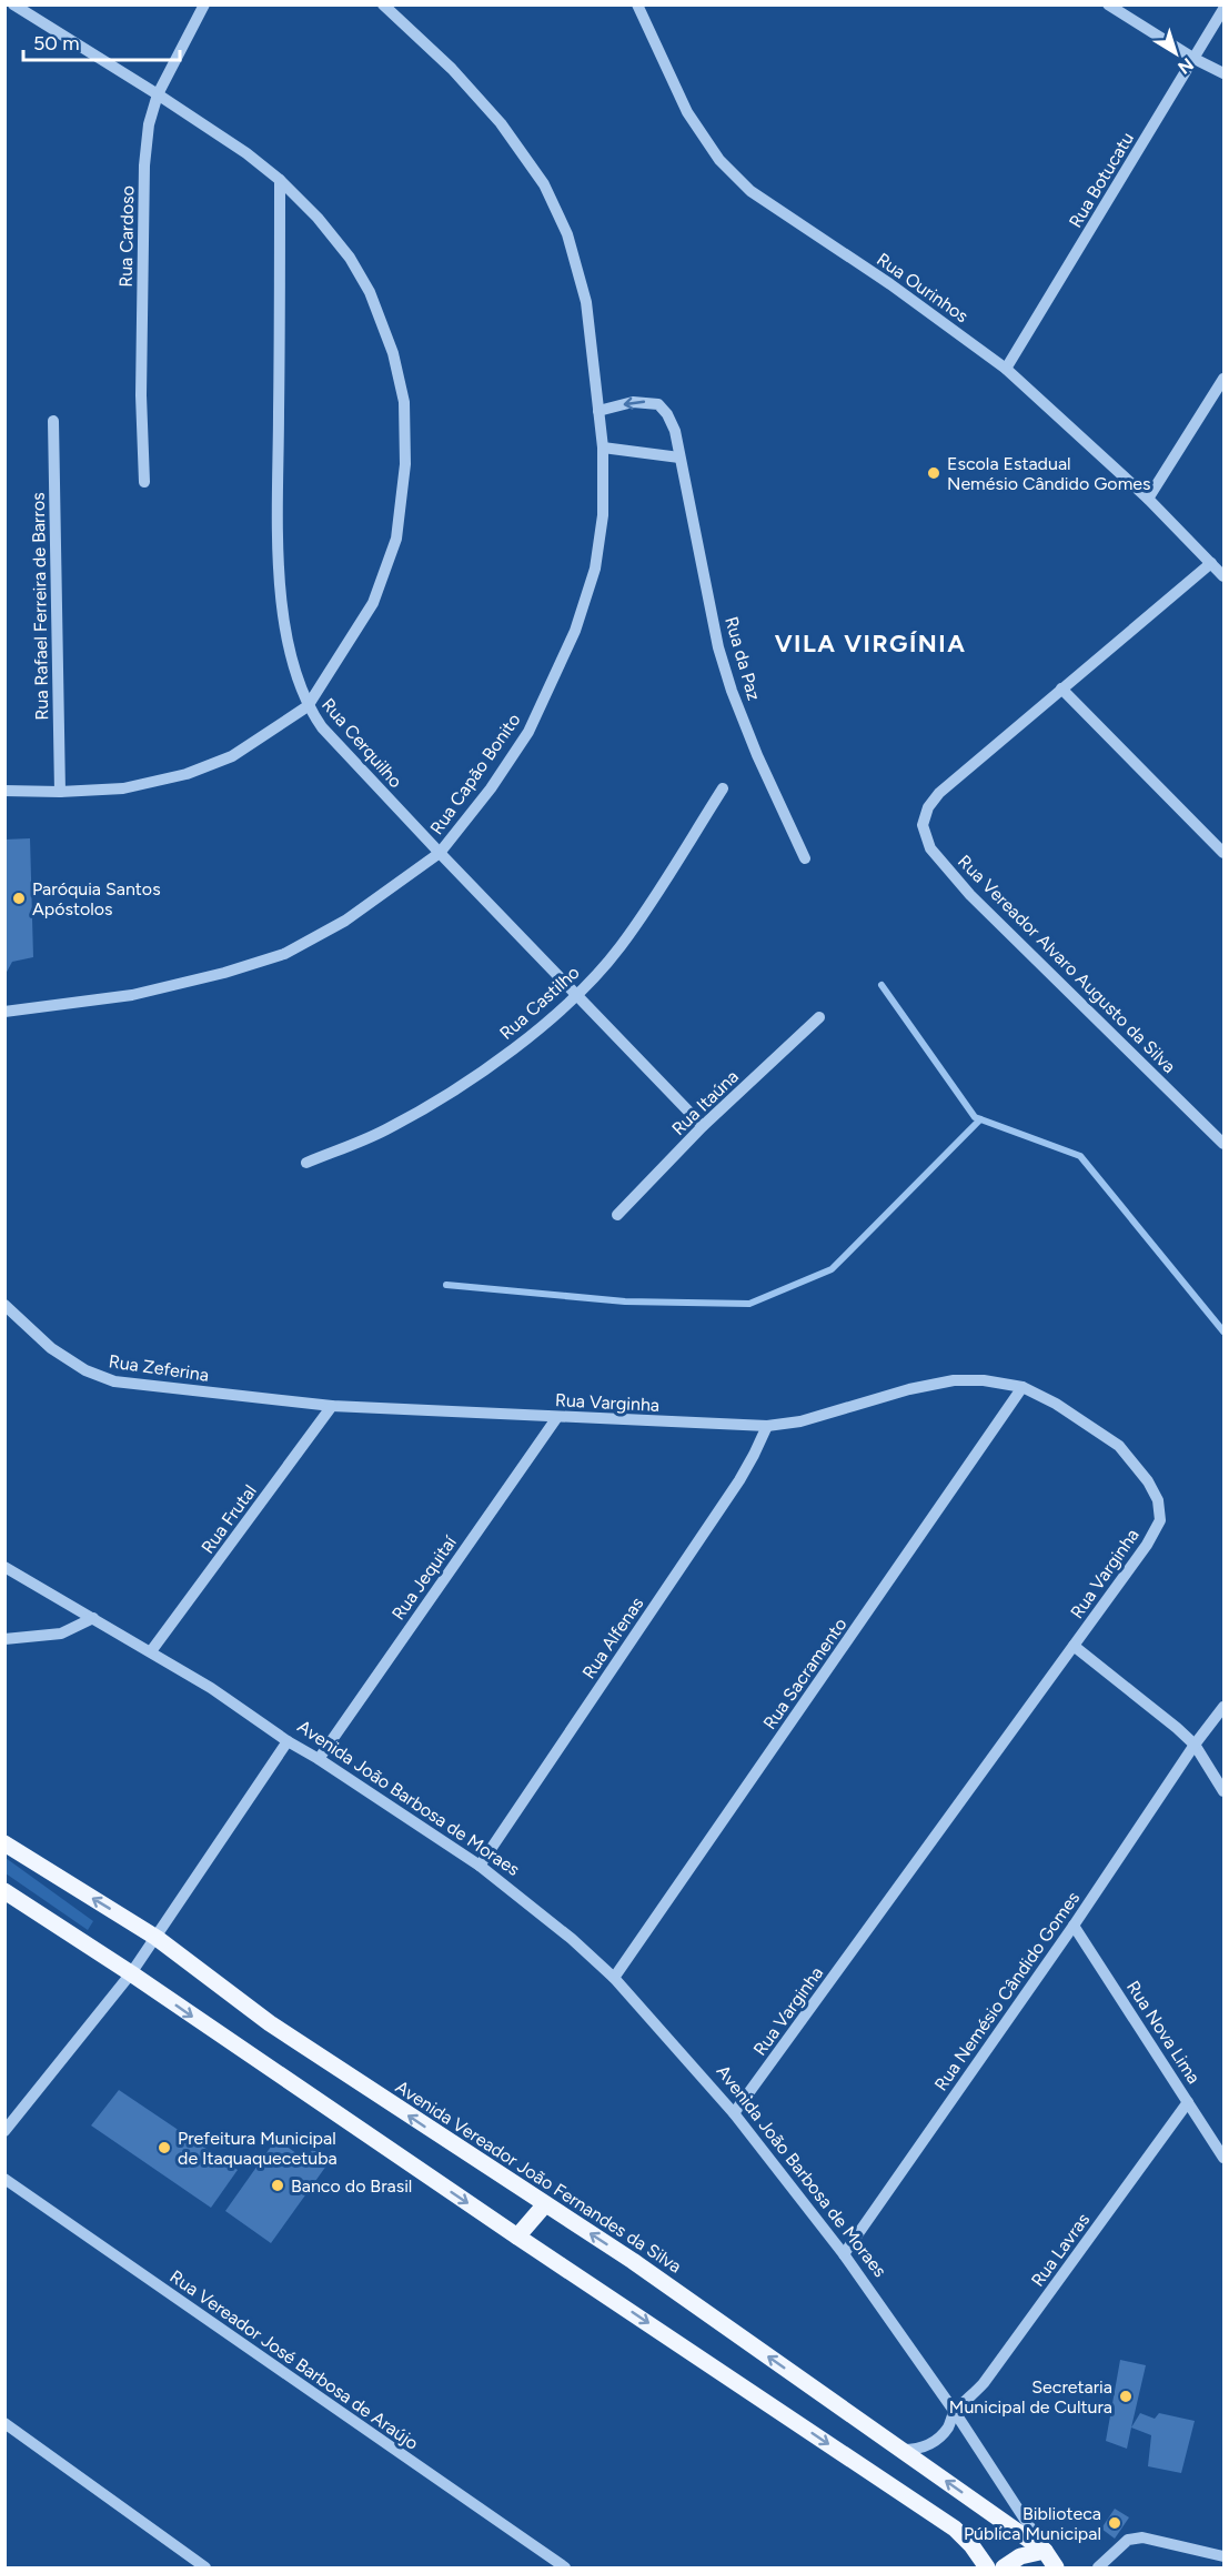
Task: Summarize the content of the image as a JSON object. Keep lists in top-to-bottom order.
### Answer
{
  "streets": {
    "main road": ["Avenida João Barbosa de Moraes", "Avenida Vereador João Fernandes da Silva"],
    "street": [
      "Rua Botucatu",
      "Rua Cardoso",
      "Rua Ourinhos",
      "Rua Rafael Ferreira de Barros",
      "Rua da Paz",
      "Rua Cerquilho",
      "Rua Capão Bonito",
      "Rua Vereador Alvaro Augusto da Silva",
      "Rua Castilho",
      "Rua Itaúna",
      "Rua Zeferina",
      "Rua Varginha",
      "Rua Frutal",
      "Rua Jequitaí",
      "Rua Alfenas",
      "Rua Sacramento",
      "Rua Nemésio Cândido Gomes",
      "Rua Nova Lima",
      "Rua Lavras",
      "Rua Vereador José Barbosa de Araújo"
    ]
  },
  "crossings": [
    ["Rua Botucatu", "Rua Ourinhos"],
    ["Rua Ourinhos", "Rua Vereador Alvaro Augusto da Silva"],
    ["Rua da Paz", "Rua Capão Bonito"],
    ["Rua Cerquilho", "Rua Capão Bonito"],
    ["Rua Cerquilho", "Rua Castilho"],
    ["Rua Cerquilho", "Rua Itaúna"],
    ["Rua Zeferina", "Rua Varginha"],
    ["Rua Zeferina", "Rua Frutal"],
    ["Rua Varginha", "Rua Frutal"],
    ["Rua Varginha", "Rua Jequitaí"],
    ["Rua Varginha", "Rua Alfenas"],
    ["Rua Varginha", "Rua Sacramento"],
    ["Rua Varginha", "Avenida João Barbosa de Moraes"],
    ["Rua Frutal", "Avenida João Barbosa de Moraes"],
    ["Rua Jequitaí", "Avenida João Barbosa de Moraes"],
    ["Rua Alfenas", "Avenida João Barbosa de Moraes"],
    ["Rua Sacramento", "Avenida João Barbosa de Moraes"],
    ["Avenida João Barbosa de Moraes", "Rua Nemésio Cândido Gomes"],
    ["Avenida João Barbosa de Moraes", "Avenida Vereador João Fernandes da Silva"],
    ["Avenida João Barbosa de Moraes", "Rua Lavras"],
    ["Rua Nemésio Cândido Gomes", "Rua Nova Lima"],
    ["Rua Nova Lima", "Rua Lavras"]
  ],
  "districts": ["VILA VIRGÍNIA"],
  "places": [
    "Escola Estadual Nemésio Cândido Gomes",
    "Paróquia Santos Apóstolos",
    "Prefeitura Municipal de Itaquaquecetuba",
    "Banco do Brasil",
    "Secretaria Municipal de Cultura",
    "Biblioteca Pública Municipal"
  ],
  "scale_bar": "50 m",
  "north": "bottom right"
}
